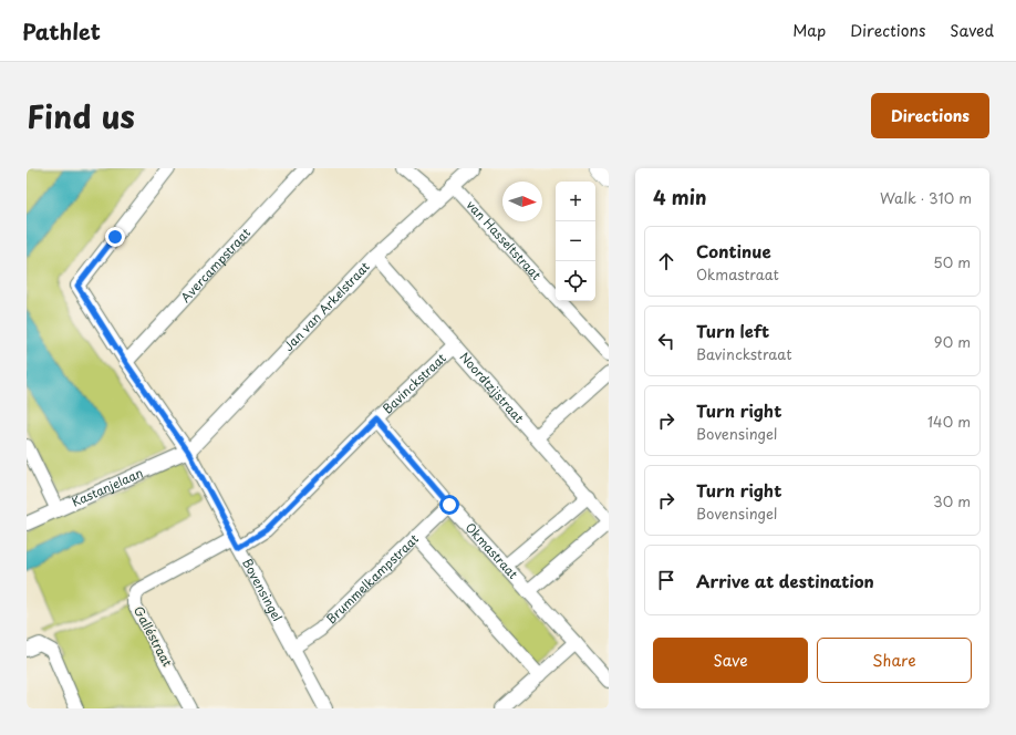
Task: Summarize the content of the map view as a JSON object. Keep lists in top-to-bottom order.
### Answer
{
  "streets": {
    "street": [
      "van Hasseltstraat",
      "Avercampstraat",
      "Jan van Arkelstraat",
      "Bavinckstraat",
      "Noordtzijstraat",
      "Kastanjelaan",
      "Okmastraat",
      "Brummelkampstraat",
      "Bovensingel",
      "Galléstraat"
    ]
  },
  "crossings": [
    ["van Hasseltstraat", "Jan van Arkelstraat"],
    ["Avercampstraat", "Bovensingel"],
    ["Jan van Arkelstraat", "Noordtzijstraat"],
    ["Jan van Arkelstraat", "Kastanjelaan"],
    ["Jan van Arkelstraat", "Bovensingel"],
    ["Bavinckstraat", "Noordtzijstraat"],
    ["Bavinckstraat", "Okmastraat"],
    ["Bavinckstraat", "Bovensingel"],
    ["Bavinckstraat", "Galléstraat"],
    ["Kastanjelaan", "Bovensingel"],
    ["Okmastraat", "Brummelkampstraat"],
    ["Brummelkampstraat", "Bovensingel"],
    ["Bovensingel", "Galléstraat"]
  ],
  "north": "right",
  "page": {
    "header": "Pathlet",
    "nav": ["Map", "Directions", "Saved"],
    "title": "Find us",
    "buttons": [
      "Directions",
      ["Save", "Share"]
    ],
    "heading": ["4 min", "Walk · 310 m"],
    "map_buttons": ["+", "−"],
    "list": [
      ["Continue", "Okmastraat", "50 m"],
      ["Turn left", "Bavinckstraat", "90 m"],
      ["Turn right", "Bovensingel", "140 m"],
      ["Turn right", "Bovensingel", "30 m"],
      "Arrive at destination"
    ]
  }
}
